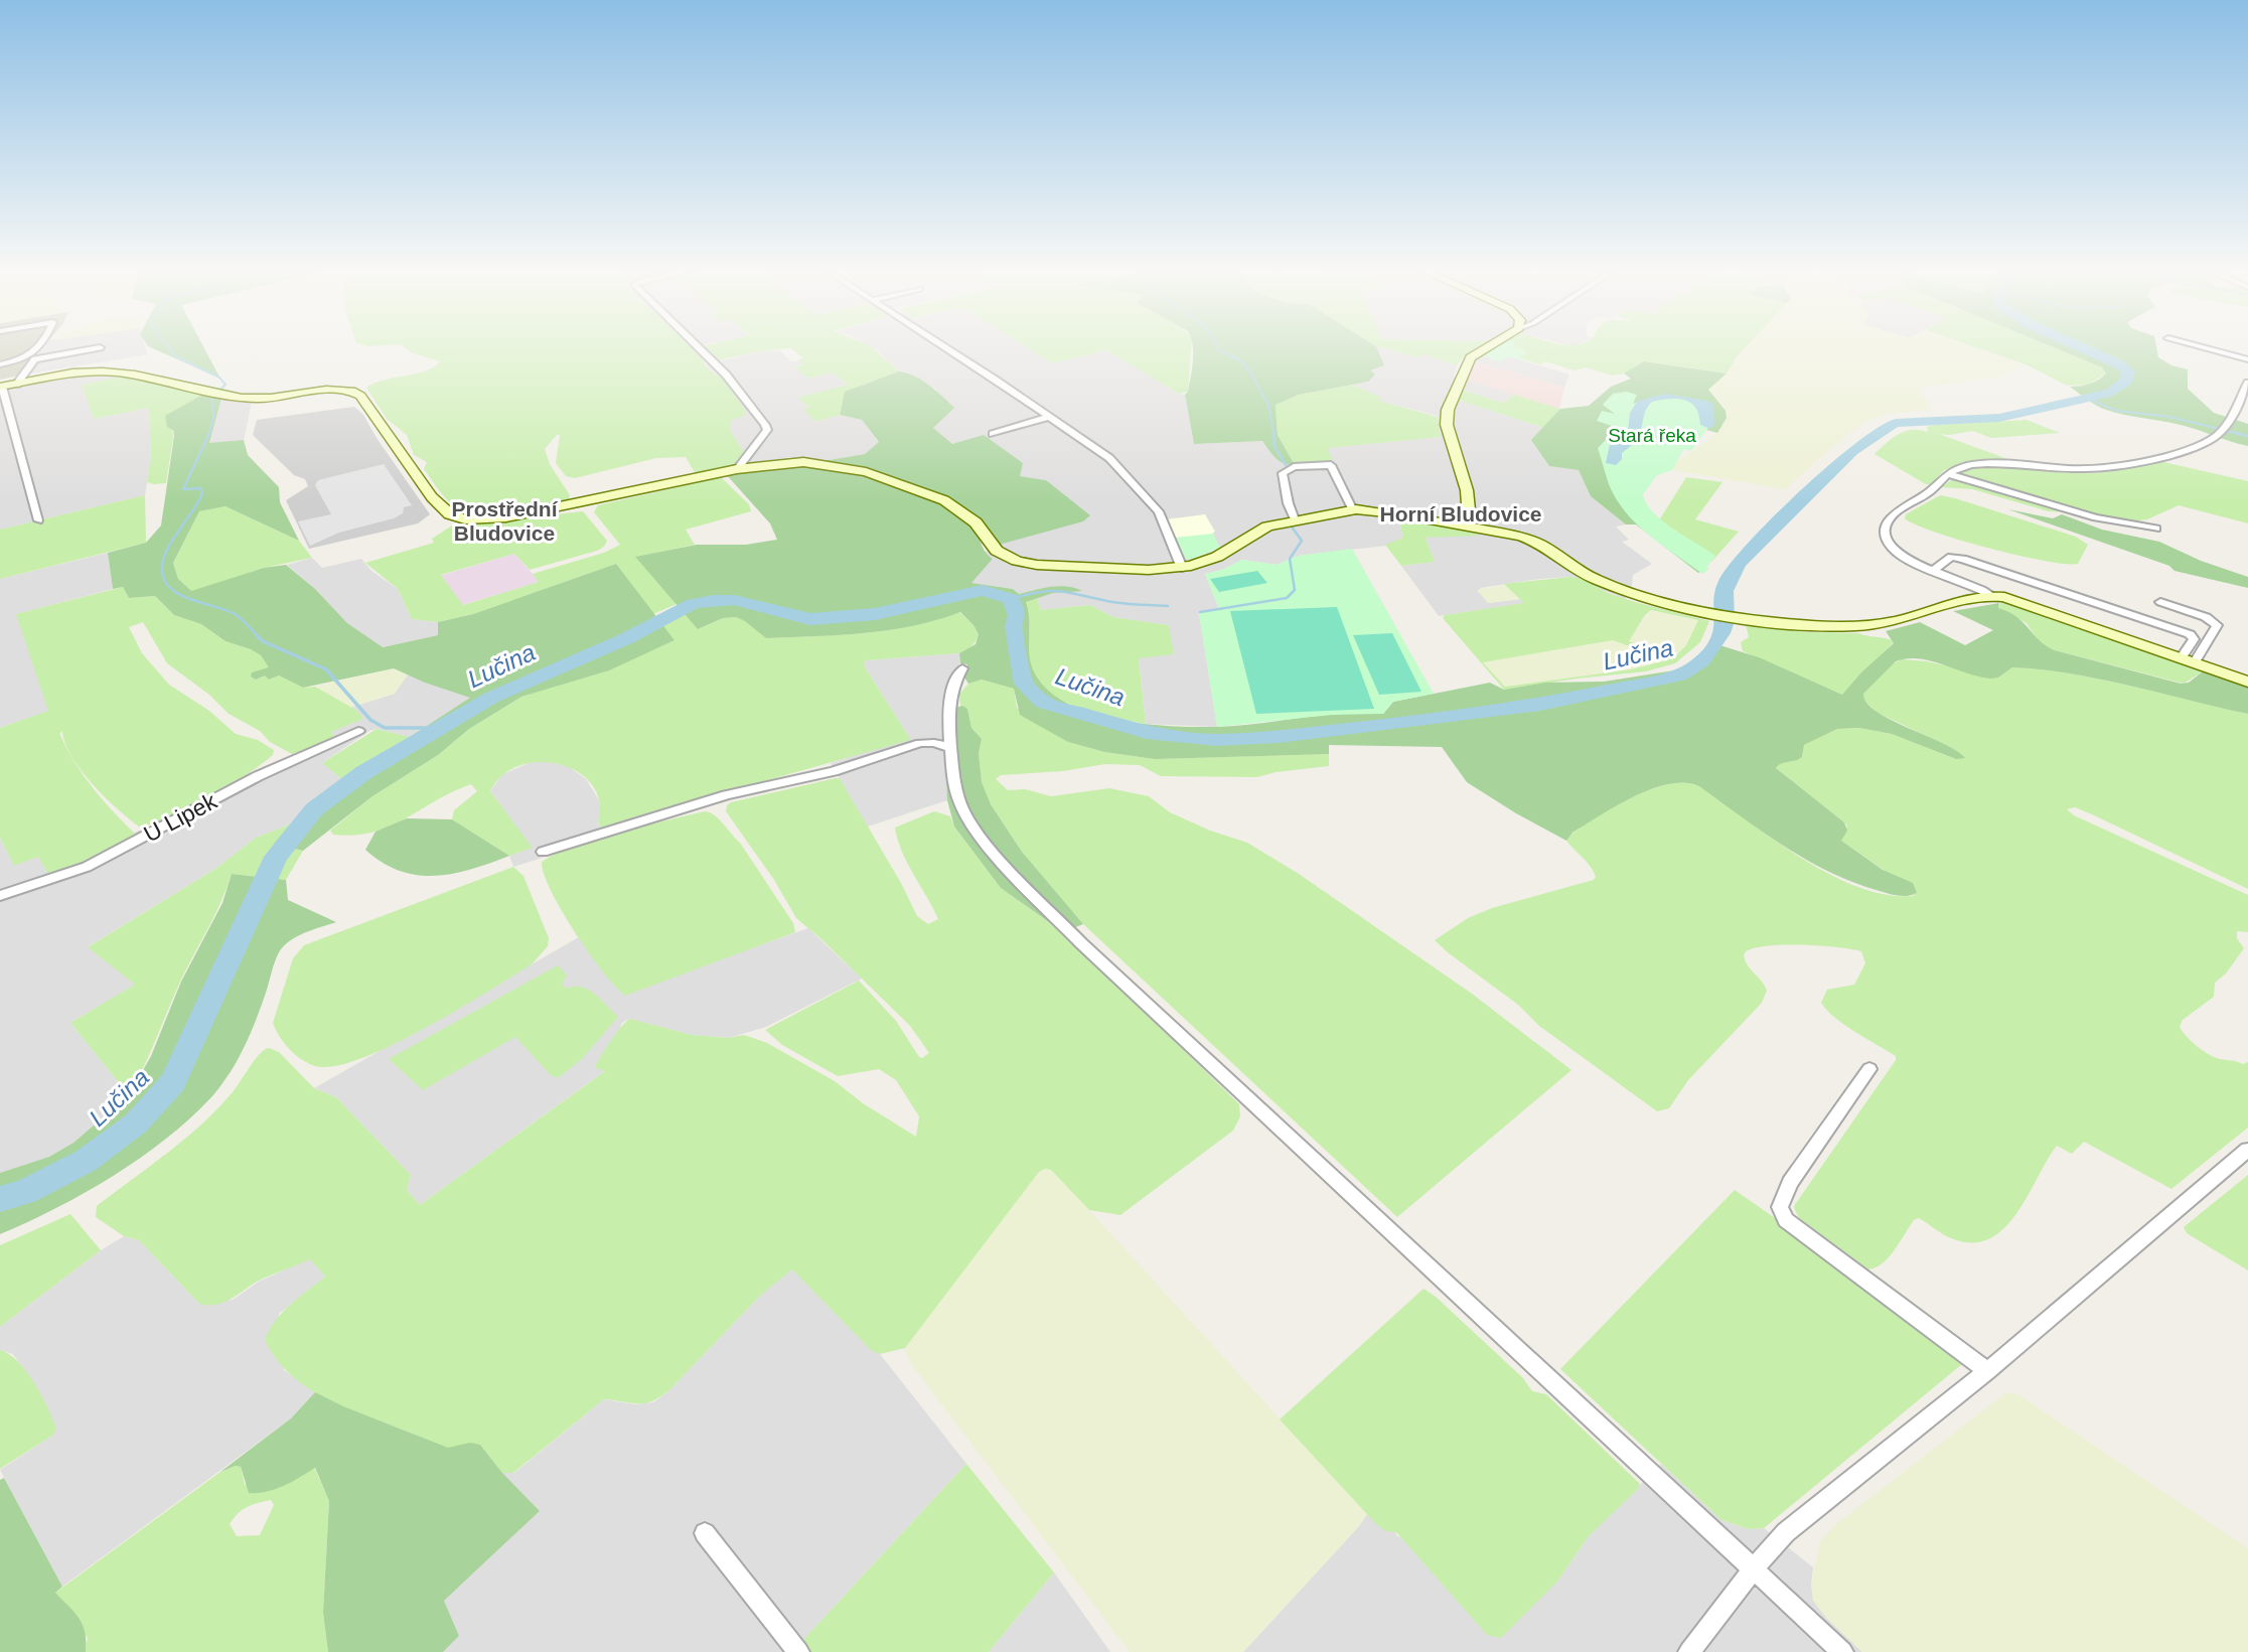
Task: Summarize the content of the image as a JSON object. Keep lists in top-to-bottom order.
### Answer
{
  "streets": {
    "street": ["U Lipek"]
  },
  "districts": ["Prostřední Bludovice", "Horní Bludovice"],
  "water": ["Lučina"],
  "parks": ["Stará řeka"]
}
